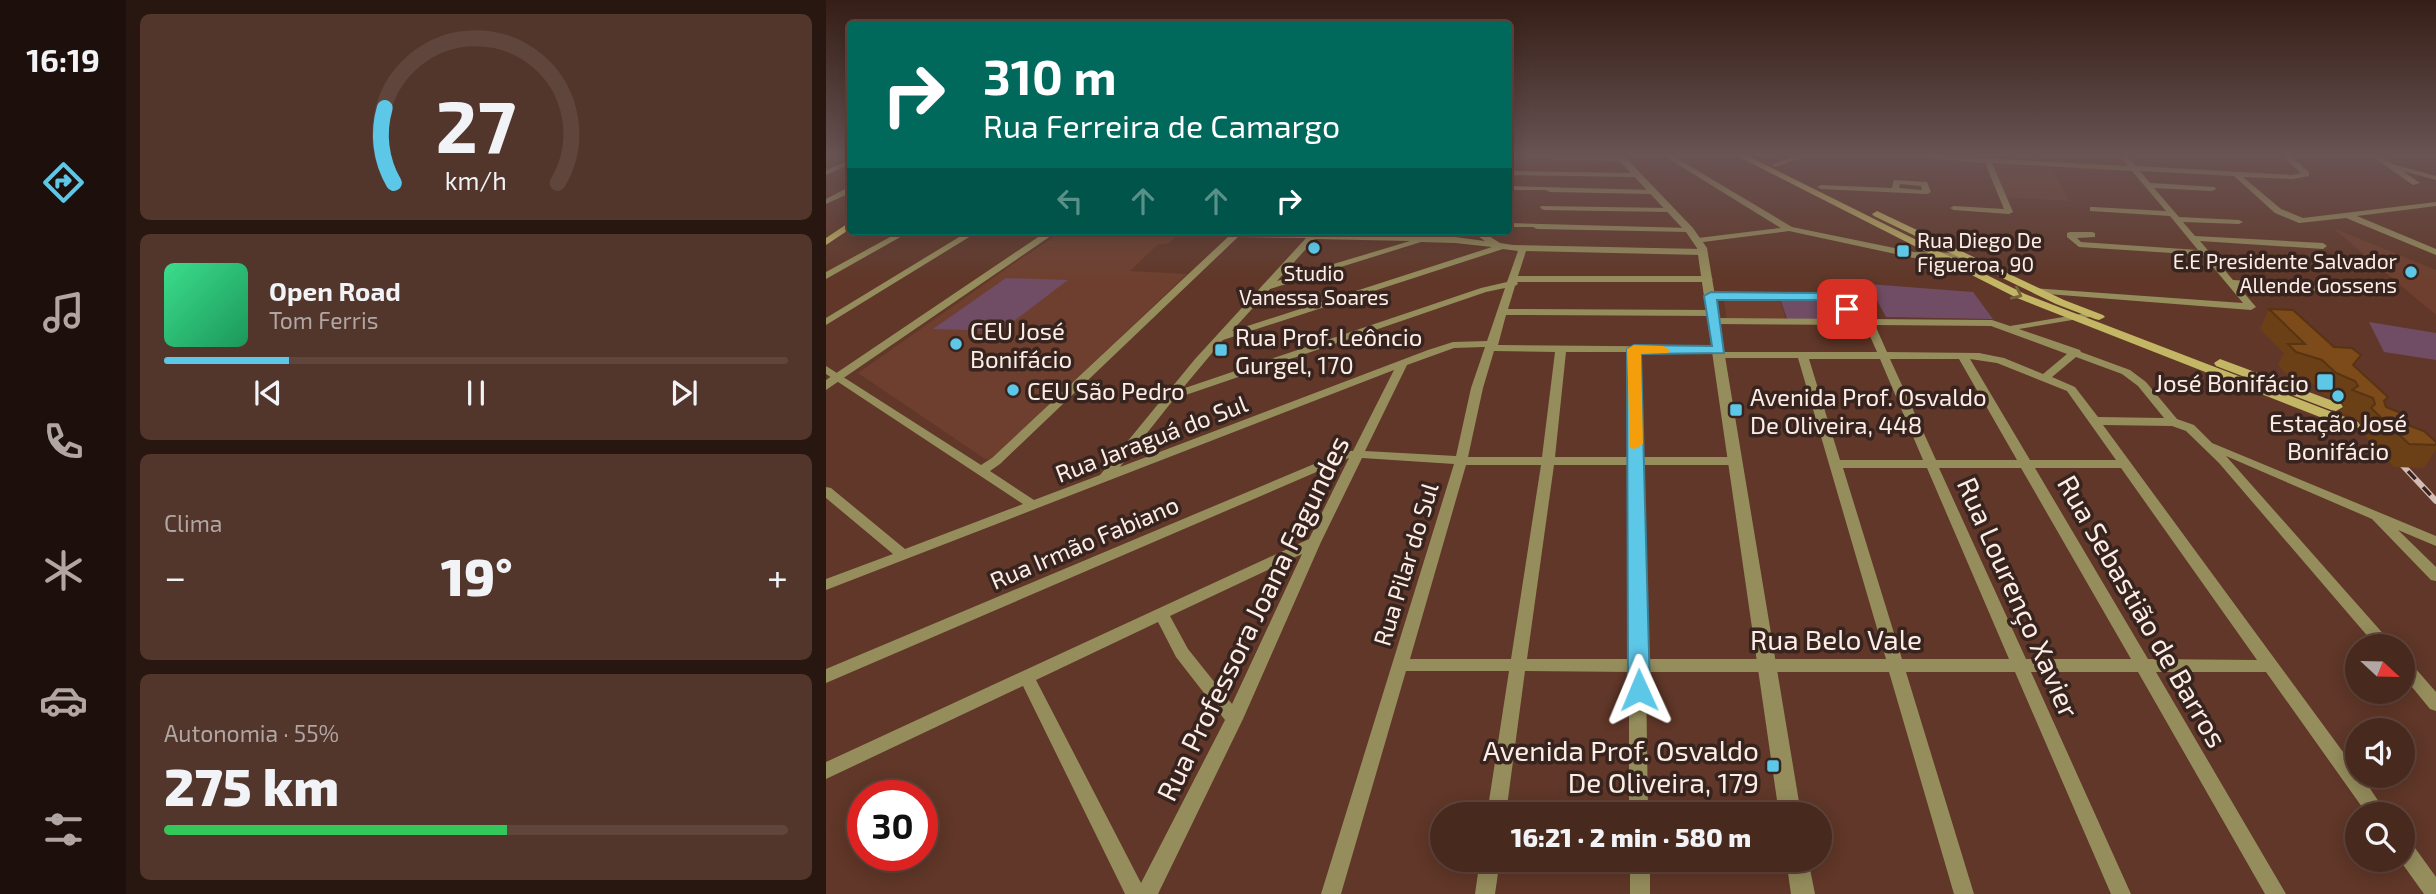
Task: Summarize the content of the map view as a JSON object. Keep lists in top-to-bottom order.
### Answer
{
  "streets": {
    "street": [
      "Rua Jaraguá do Sul",
      "Rua Irmão Fabiano",
      "Rua Pilar do Sul",
      "Rua Lourenço Xavier",
      "Rua Sebastião de Barros",
      "Rua Professora Joana Fagundes",
      "Rua Belo Vale"
    ]
  },
  "crossings": [
    ["Rua Jaraguá do Sul", "Rua Pilar do Sul"],
    ["Rua Jaraguá do Sul", "Rua Lourenço Xavier"],
    ["Rua Jaraguá do Sul", "Rua Sebastião de Barros"],
    ["Rua Jaraguá do Sul", "Rua Professora Joana Fagundes"],
    ["Rua Jaraguá do Sul", "Rua Belo Vale"],
    ["Rua Irmão Fabiano", "Rua Pilar do Sul"],
    ["Rua Irmão Fabiano", "Rua Professora Joana Fagundes"],
    ["Rua Pilar do Sul", "Rua Belo Vale"],
    ["Rua Lourenço Xavier", "Rua Belo Vale"],
    ["Rua Sebastião de Barros", "Rua Belo Vale"]
  ],
  "places": {
    "other": [
      "Studio Vanessa Soares",
      "E.E Presidente Salvador Allende Gossens",
      "CEU José Bonifácio",
      "CEU São Pedro",
      "Estação José Bonifácio"
    ],
    "transit": [
      "Rua Diego De Figueroa, 90",
      "Rua Prof. Leôncio Gurgel, 170",
      "José Bonifácio",
      "Avenida Prof. Osvaldo De Oliveira, 448",
      "Avenida Prof. Osvaldo De Oliveira, 179"
    ]
  },
  "north": "right",
  "page": {
    "tabs": "16:19",
    "turn": ["310 m", "Rua Ferreira de Camargo"],
    "song": ["Open Road", "Tom Ferris"],
    "tile": [
      "Clima",
      ["Autonomia · 55%", "275 km"]
    ],
    "heat": ["−", "19°", "+"],
    "limit": "30",
    "trip": "16:21 · 2 min · 580 m",
    "gauge": ["27", "km/h"]
  }
}
